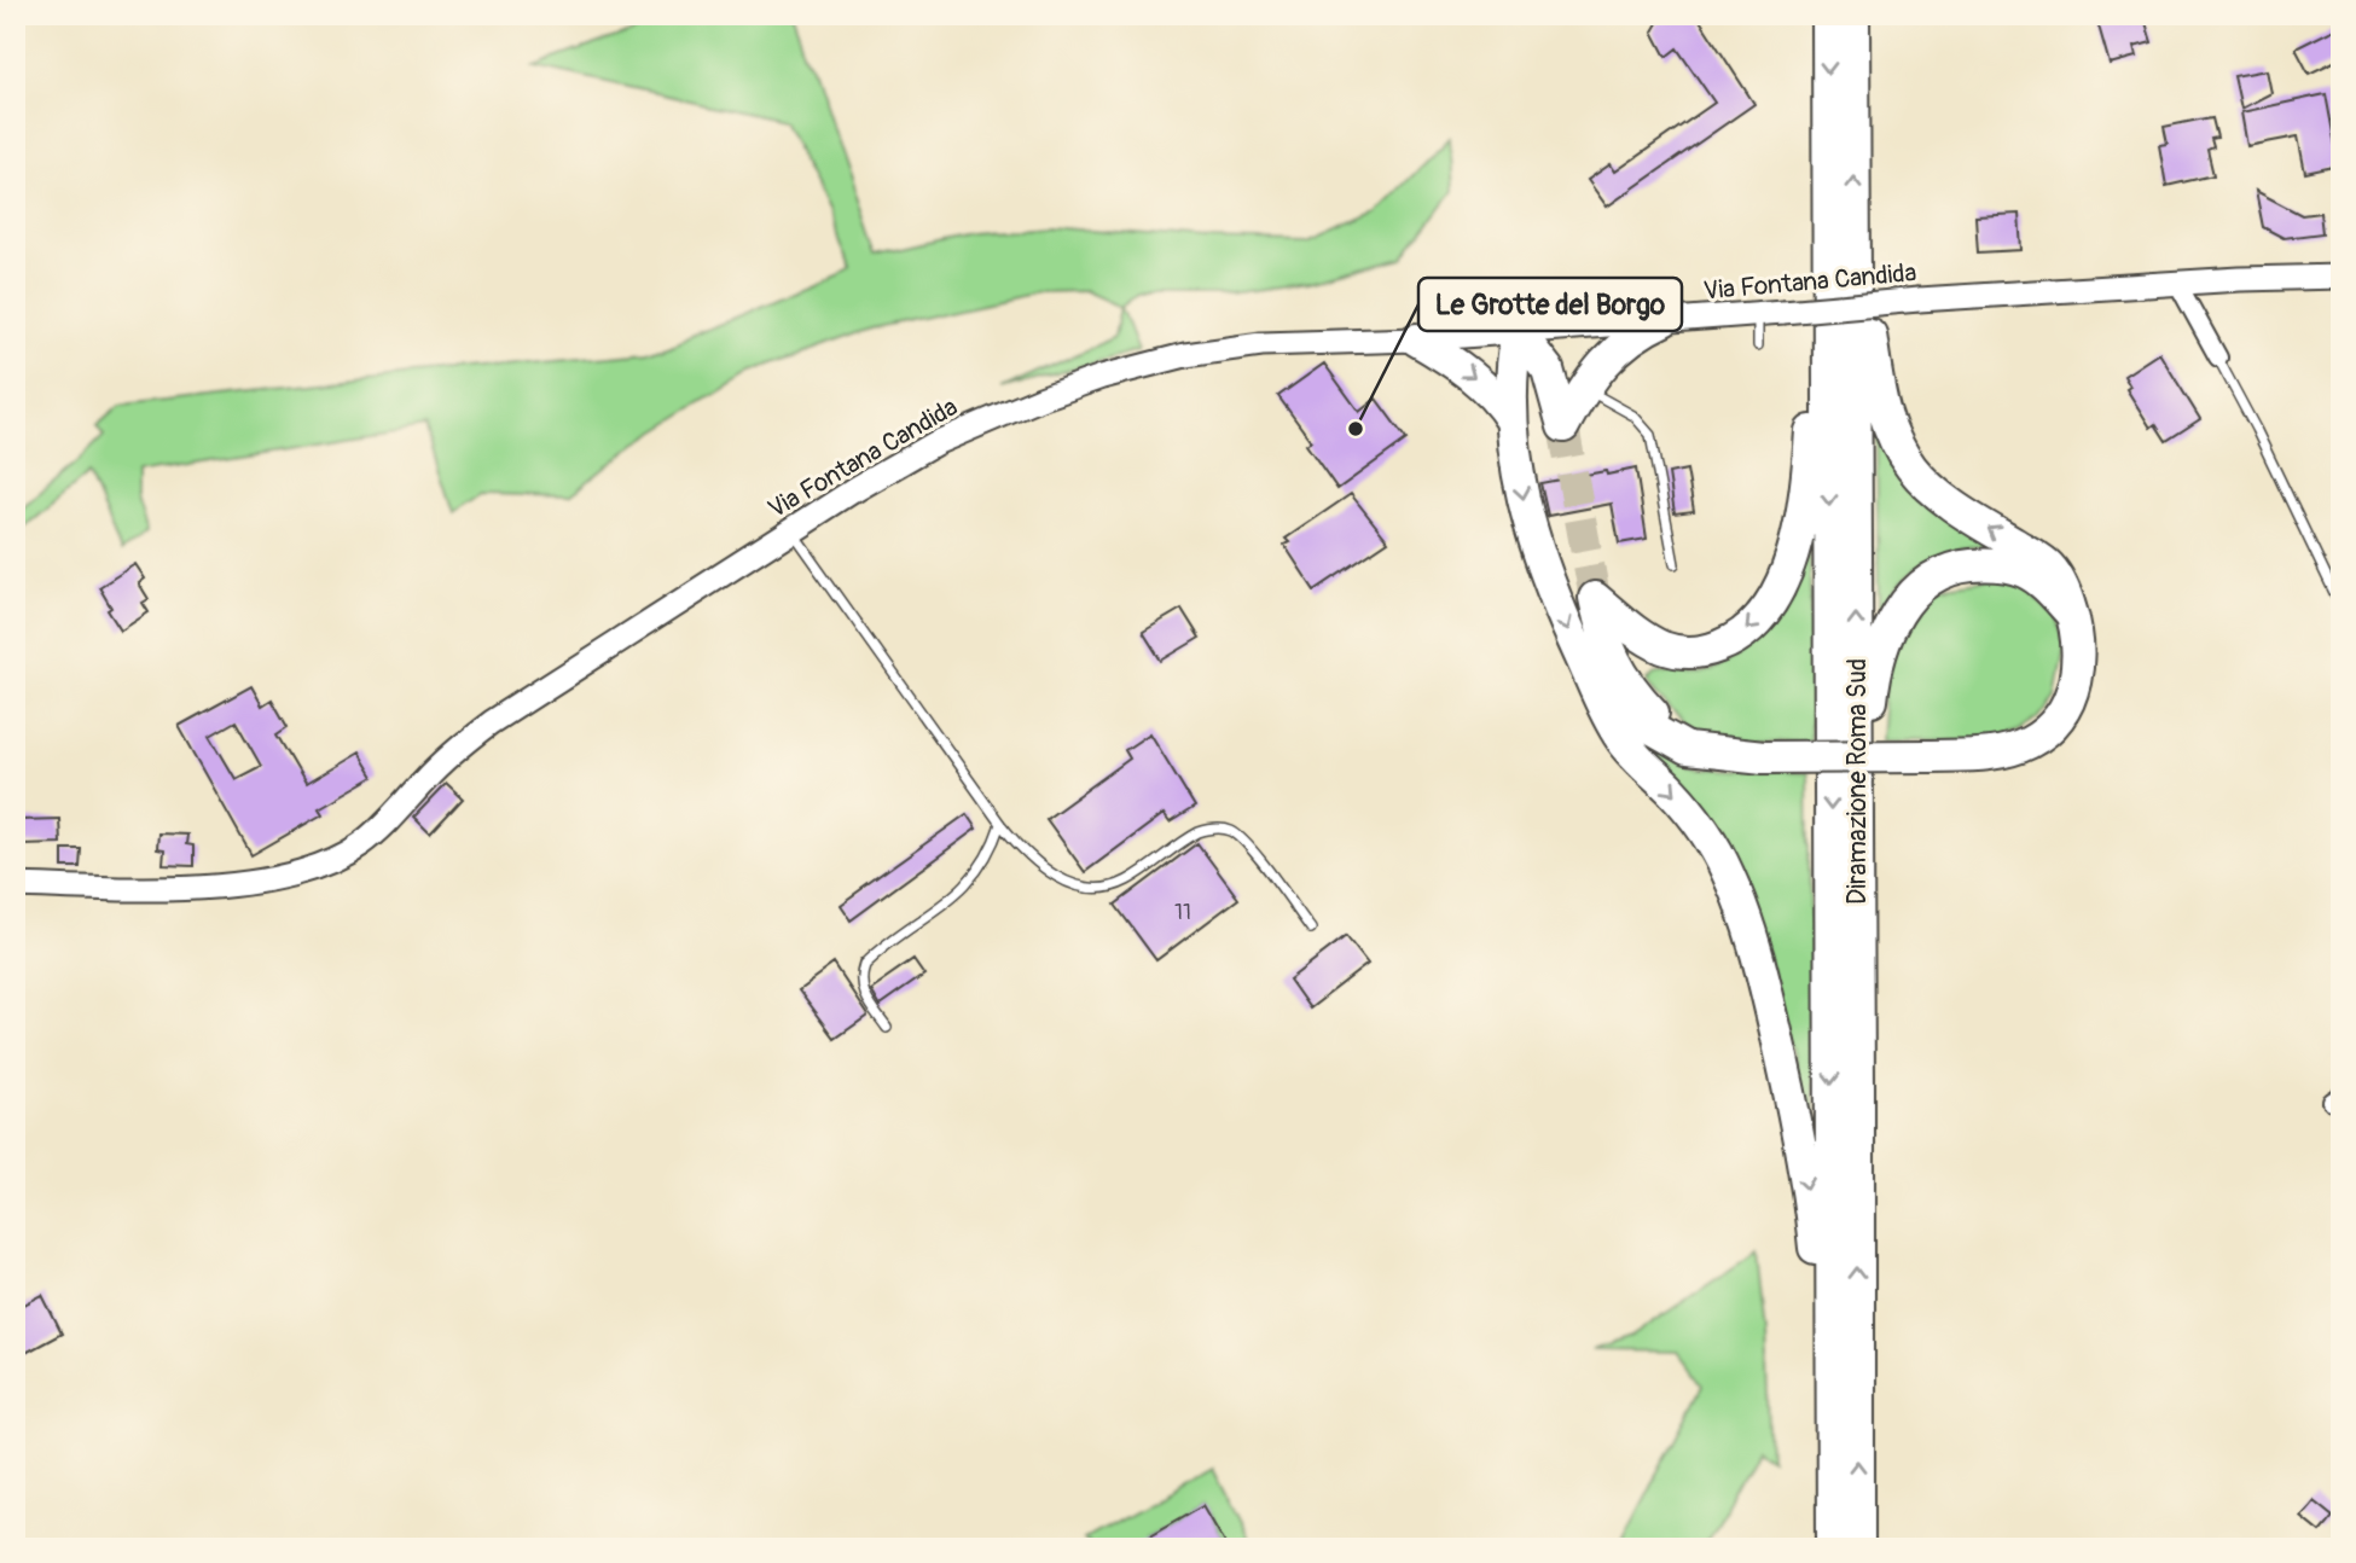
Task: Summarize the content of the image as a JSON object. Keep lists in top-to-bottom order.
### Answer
{
  "streets": {
    "highway": ["Diramazione Roma Sud"],
    "main road": ["Via Fontana Candida"]
  },
  "places": ["Le Grotte del Borgo"],
  "house_numbers": ["11"]
}
